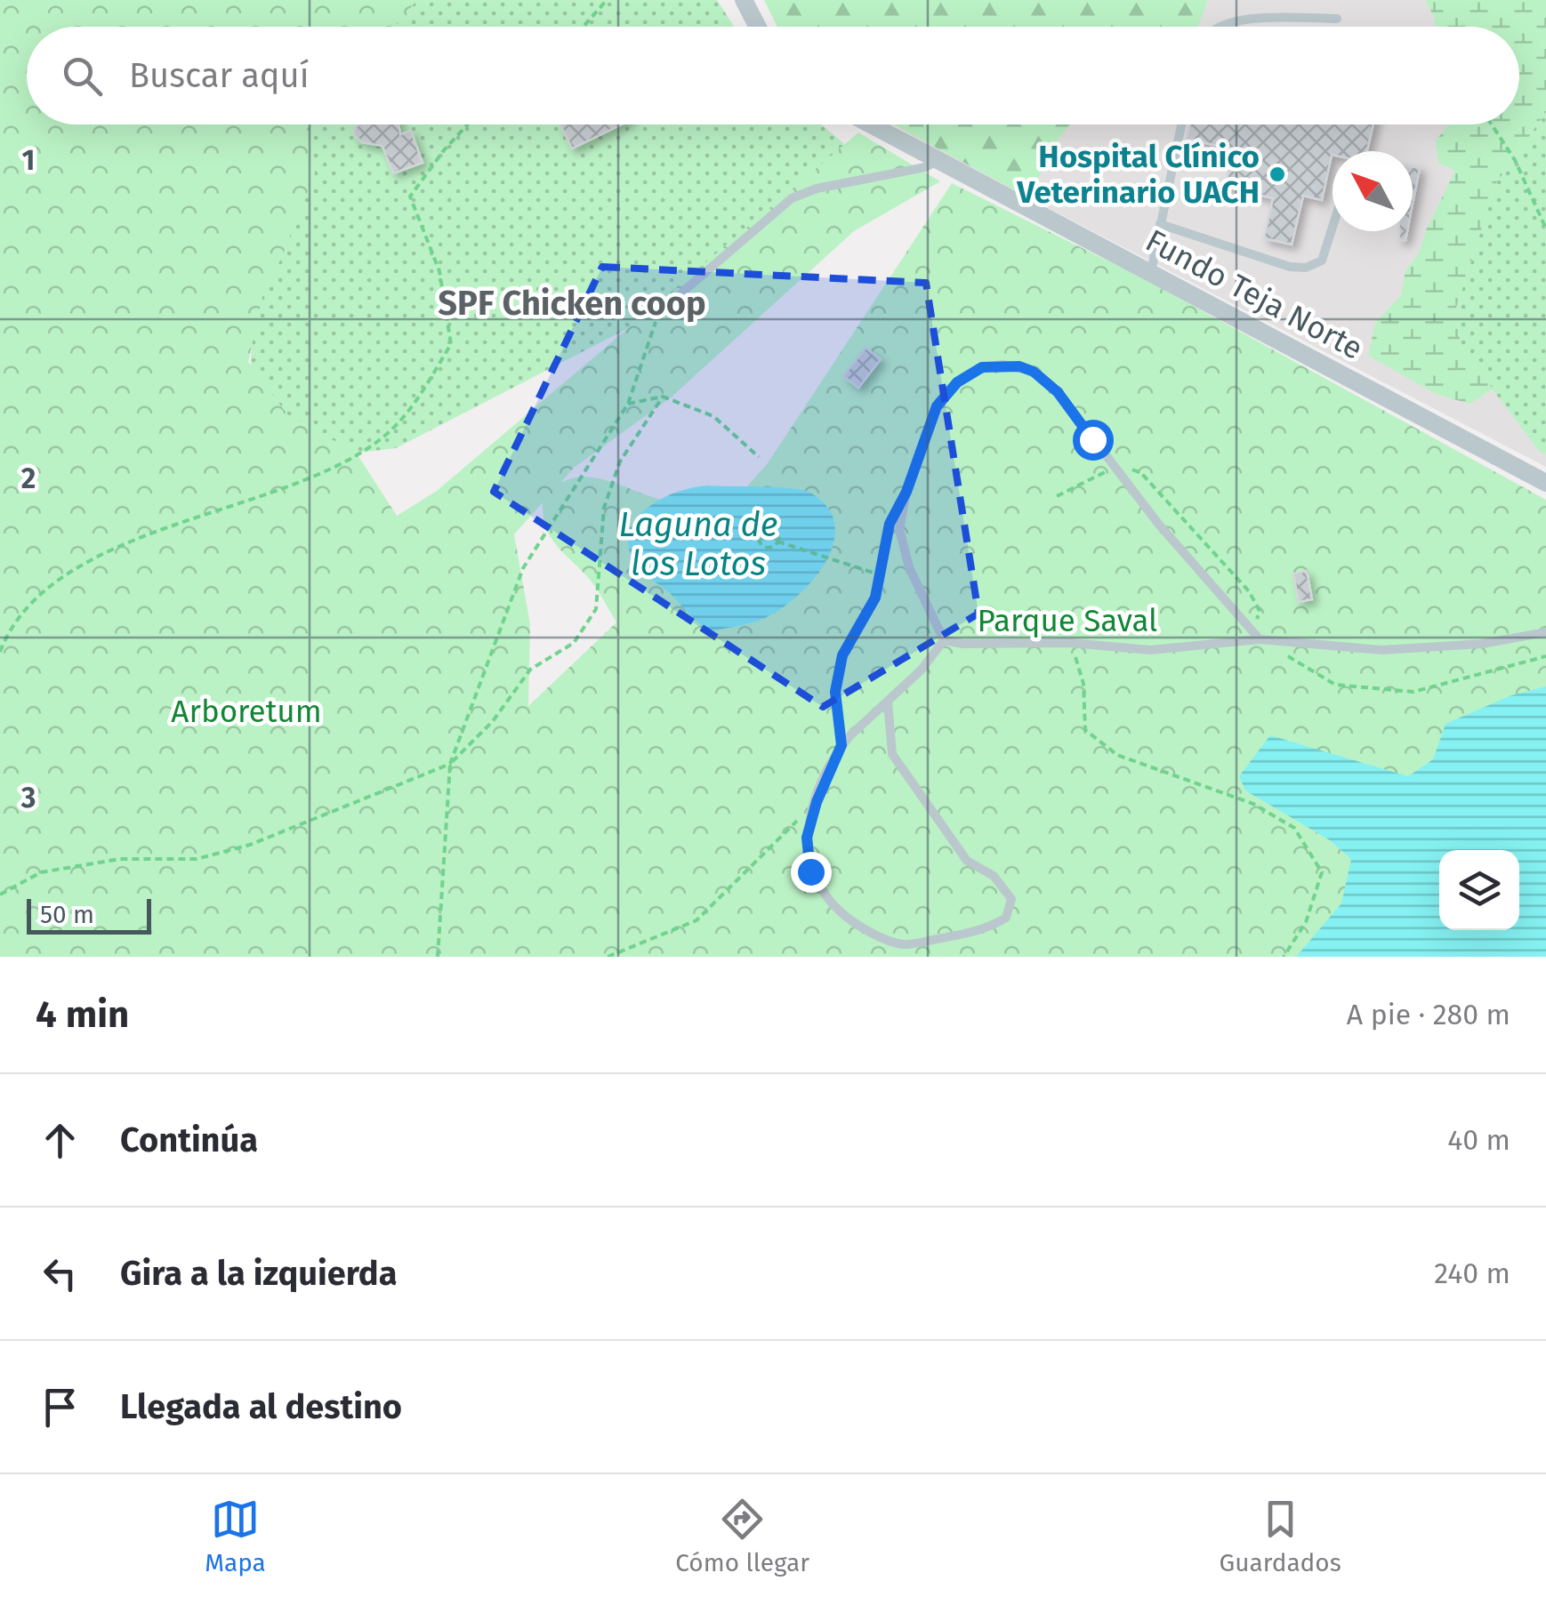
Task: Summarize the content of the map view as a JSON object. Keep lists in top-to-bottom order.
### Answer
{
  "streets": {
    "street": ["Fundo Teja Norte"]
  },
  "districts": ["SPF Chicken coop"],
  "water": ["Laguna de los Lotos"],
  "parks": ["Parque Saval", "Arboretum"],
  "places": ["Hospital Clínico Veterinario UACH"],
  "scale_bar": "50 m",
  "north": "top left",
  "page": {
    "search": "Buscar aquí",
    "scale": "50 m",
    "heading": ["4 min", "A pie · 280 m"],
    "list": [
      ["Continúa", "40 m"],
      ["Gira a la izquierda", "240 m"],
      "Llegada al destino"
    ],
    "nav": ["Mapa", "Cómo llegar", "Guardados"]
  },
  "grid": {
    "rows": ["1", "2", "3"]
  }
}
